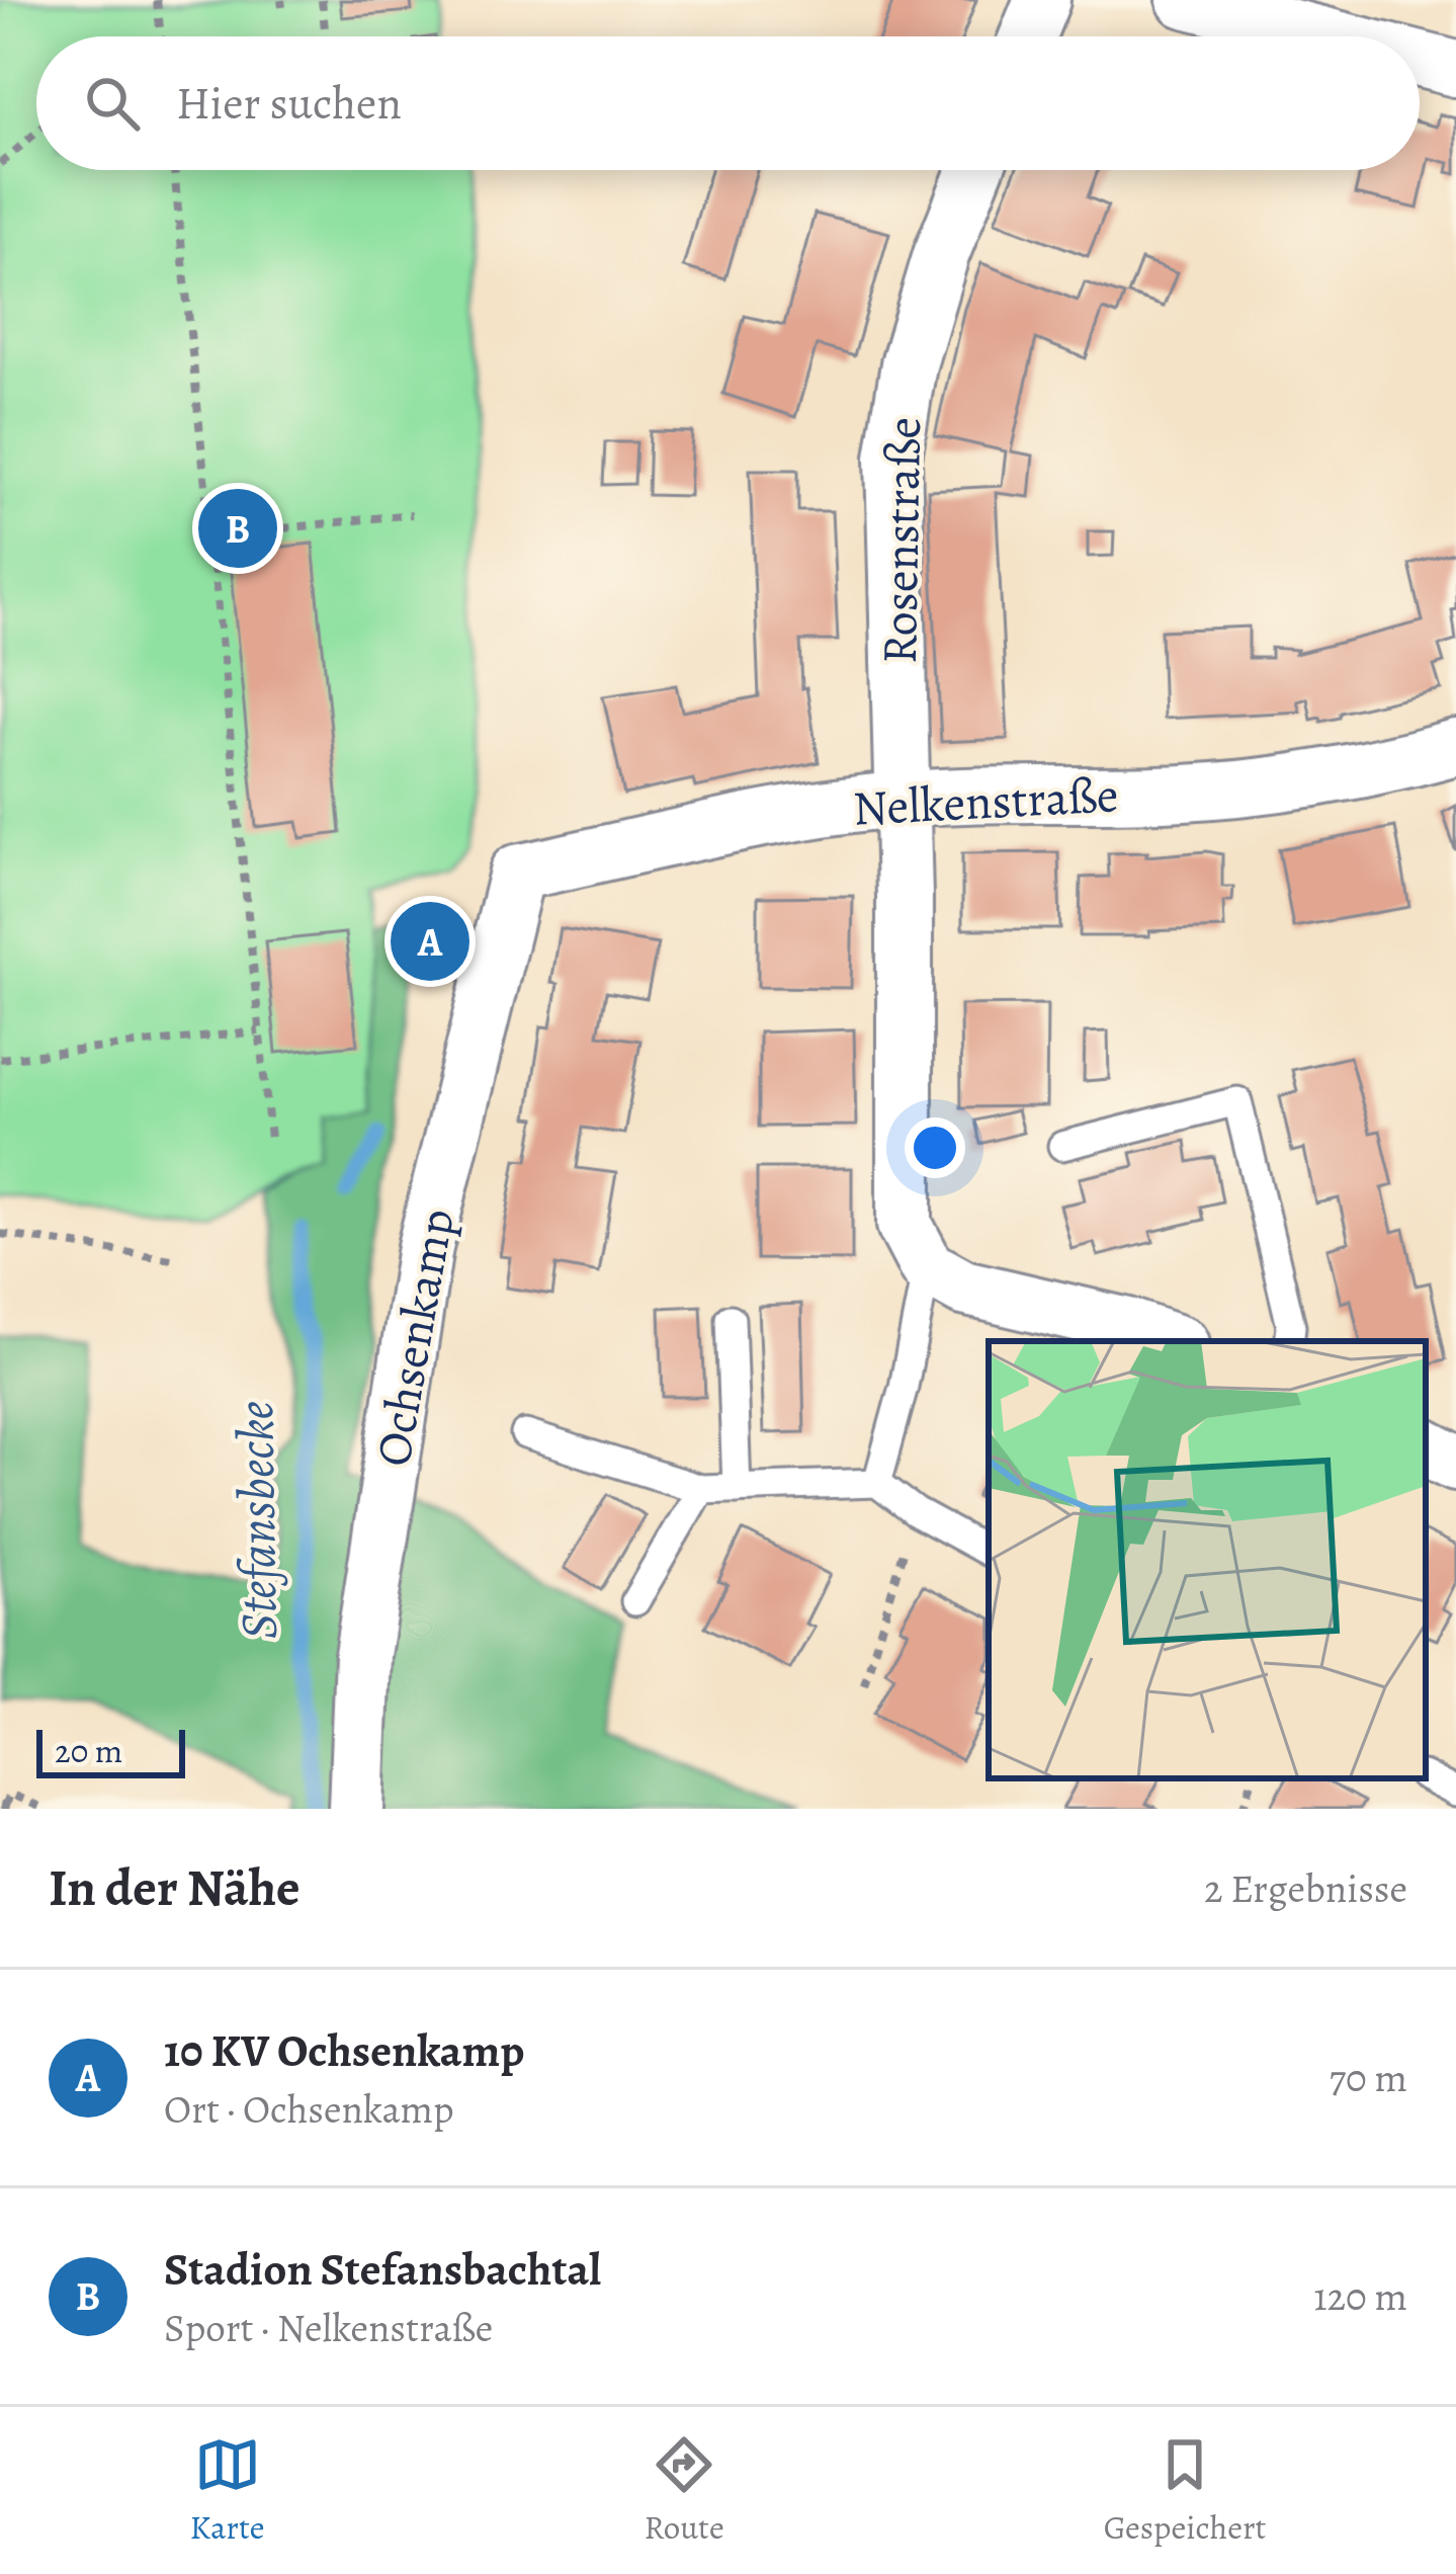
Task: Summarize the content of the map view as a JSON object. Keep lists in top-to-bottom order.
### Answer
{
  "streets": {
    "street": ["Rosenstraße", "Nelkenstraße", "Ochsenkamp"]
  },
  "crossings": [
    ["Rosenstraße", "Nelkenstraße"],
    ["Nelkenstraße", "Ochsenkamp"]
  ],
  "water": ["Stefansbecke"],
  "scale_bar": "20 m",
  "page": {
    "search": "Hier suchen",
    "pins": ["B", "A"],
    "scale": "20 m",
    "heading": ["In der Nähe", "2 Ergebnisse"],
    "list": [
      {
        "mark": "A",
        "name": "10 KV Ochsenkamp",
        "note": "Ort · Ochsenkamp",
        "value": "70 m"
      },
      {
        "mark": "B",
        "name": "Stadion Stefansbachtal",
        "note": "Sport · Nelkenstraße",
        "value": "120 m"
      }
    ],
    "nav": ["Karte", "Route", "Gespeichert"]
  }
}
